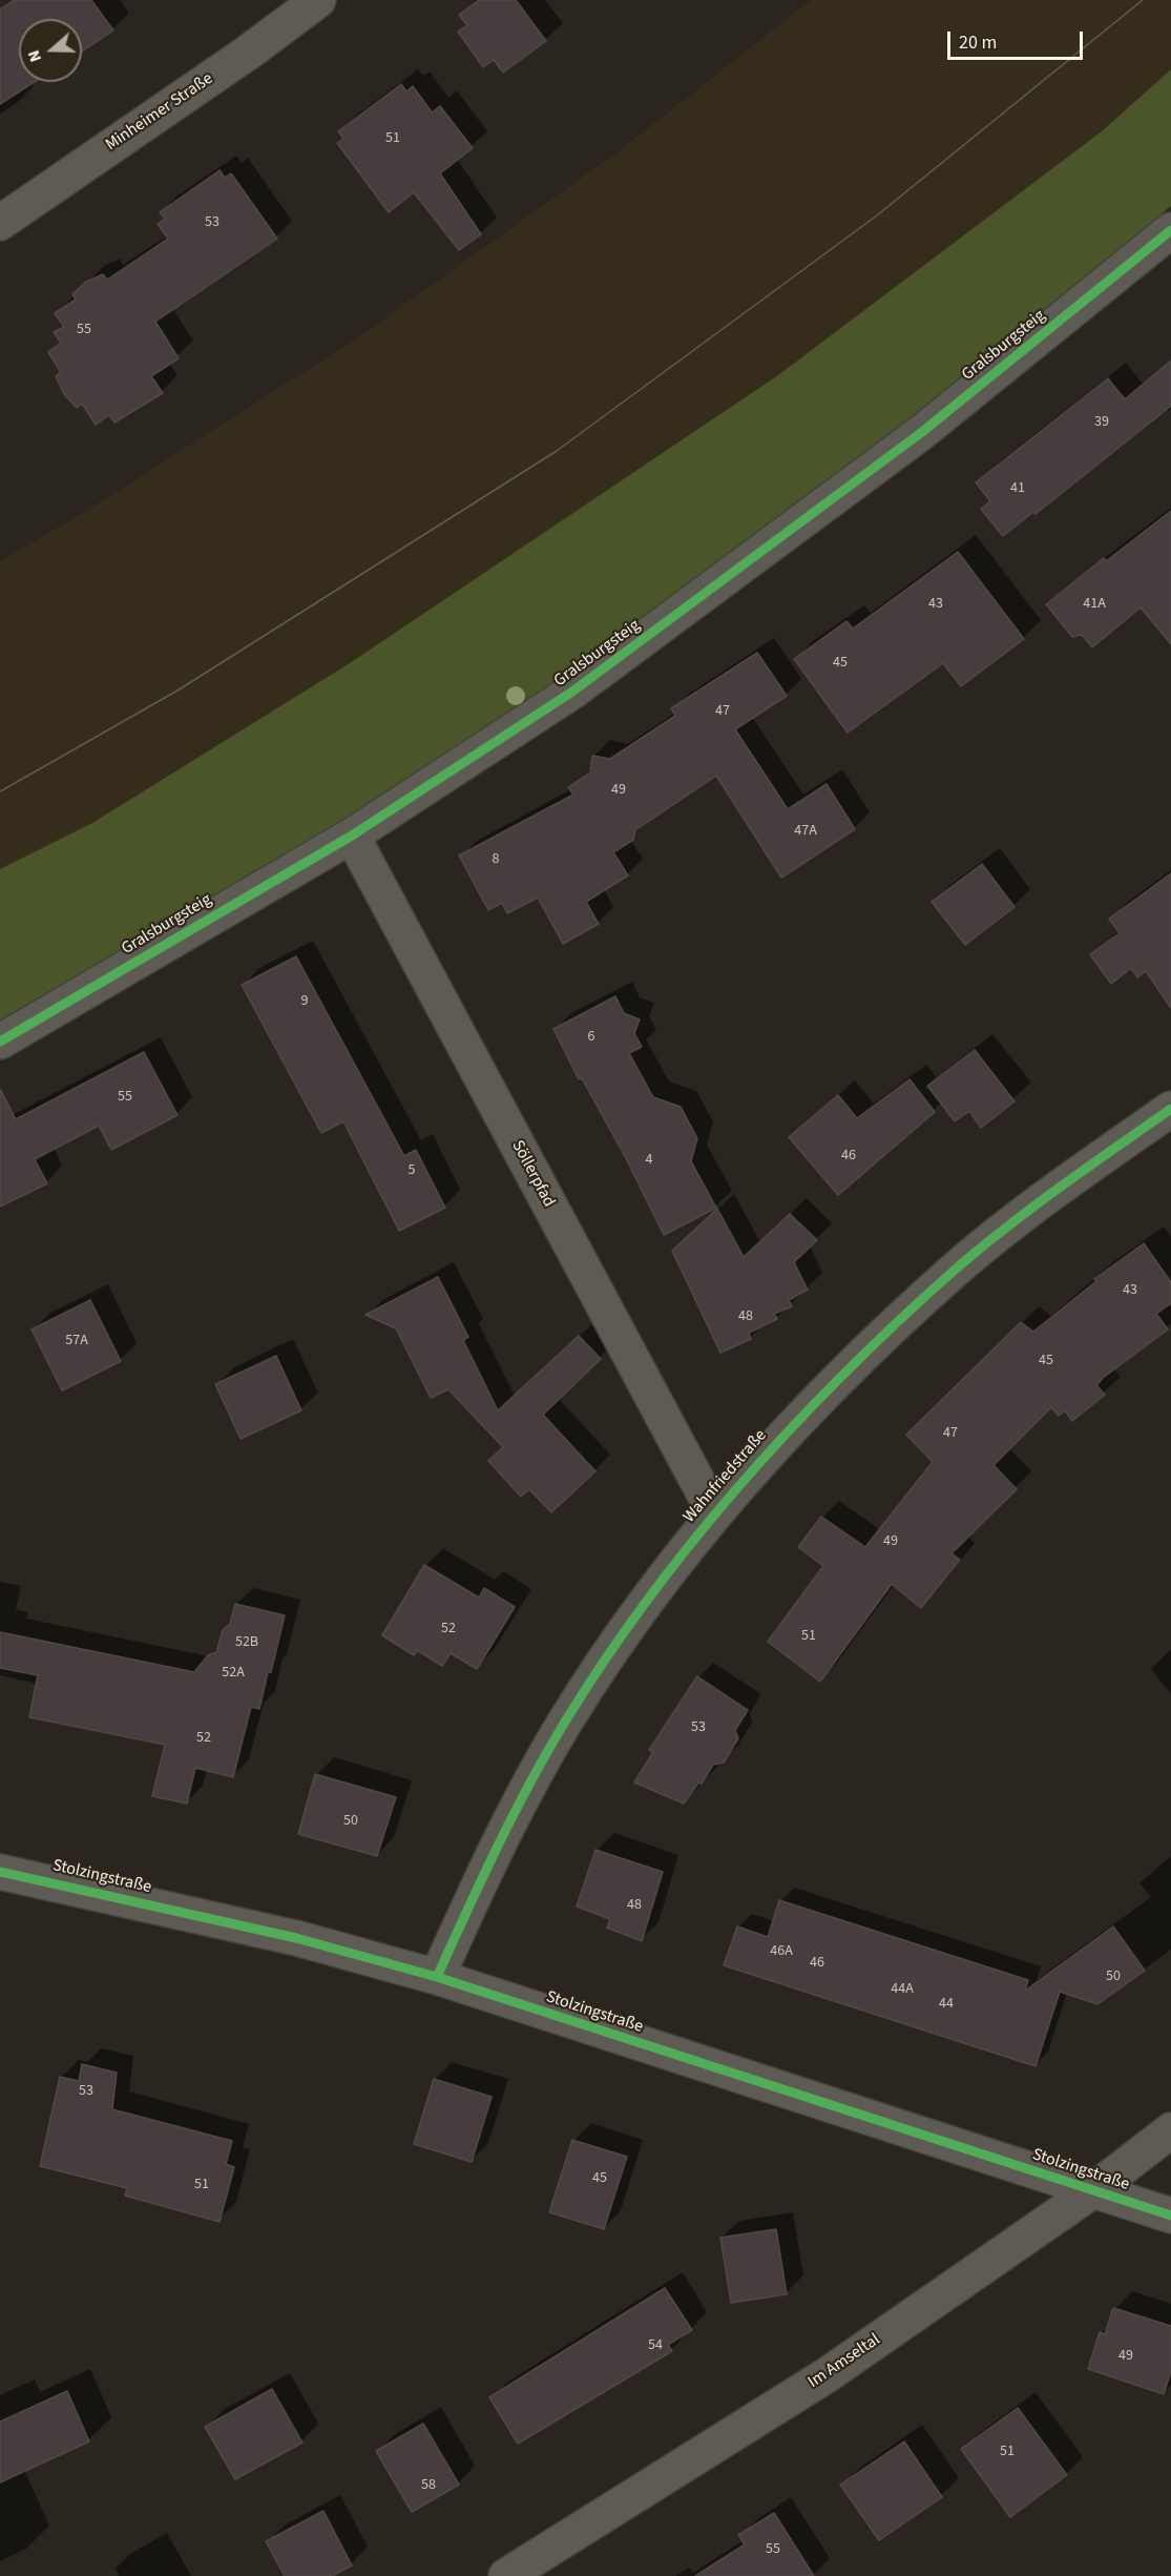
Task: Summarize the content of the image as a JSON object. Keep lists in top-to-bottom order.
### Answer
{
  "streets": {
    "street": [
      "Minheimer Straße",
      "Gralsburgsteig",
      "Söllerpfad",
      "Wahnfriedstraße",
      "Stolzingstraße",
      "Im Amseltal"
    ]
  },
  "crossings": [
    ["Gralsburgsteig", "Söllerpfad"],
    ["Söllerpfad", "Wahnfriedstraße"],
    ["Wahnfriedstraße", "Stolzingstraße"],
    ["Stolzingstraße", "Im Amseltal"]
  ],
  "house_numbers": [
    "51",
    "53",
    "55",
    "39",
    "41",
    "43",
    "41A",
    "45",
    "47",
    "49",
    "47A",
    "8",
    "9",
    "6",
    "55",
    "46",
    "4",
    "5",
    "43",
    "48",
    "57A",
    "45",
    "47",
    "49",
    "52",
    "51",
    "52B",
    "52A",
    "53",
    "52",
    "50",
    "48",
    "46A",
    "46",
    "50",
    "44A",
    "44",
    "53",
    "45",
    "51",
    "54",
    "49",
    "51",
    "58",
    "55"
  ],
  "scale_bar": "20 m",
  "north": "left"
}
